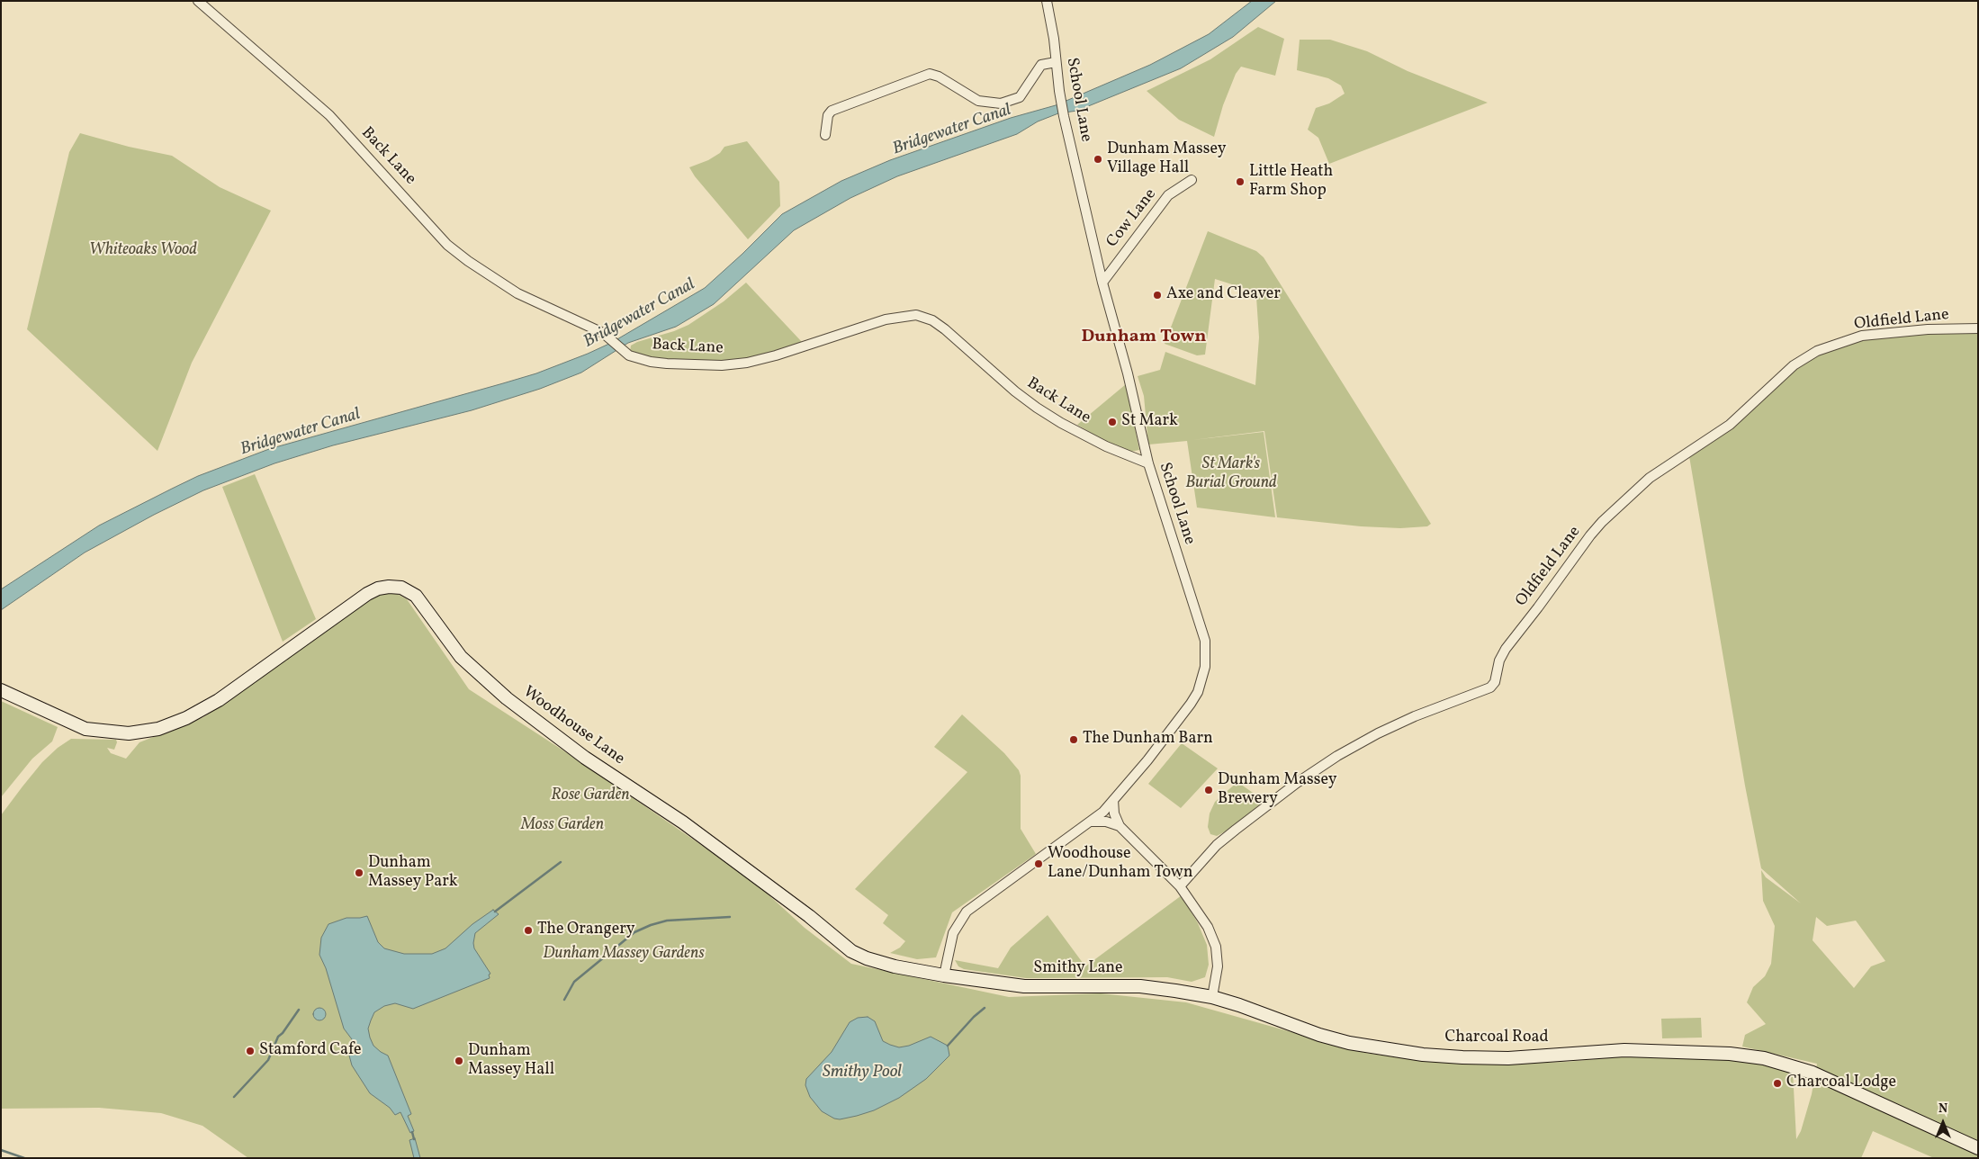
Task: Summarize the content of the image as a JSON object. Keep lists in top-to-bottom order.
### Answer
{
  "streets": {
    "main road": ["Woodhouse Lane", "Smithy Lane", "Charcoal Road"],
    "street": [
      "School Lane",
      "Back Lane",
      "Cow Lane",
      "Oldfield Lane"
    ]
  },
  "crossings": [
    ["School Lane", "Back Lane"],
    ["School Lane", "Cow Lane"],
    ["Woodhouse Lane", "Smithy Lane"],
    ["Smithy Lane", "Charcoal Road"]
  ],
  "districts": ["Dunham Town"],
  "water": ["Bridgewater Canal", "Smithy Pool"],
  "parks": [
    "Whiteoaks Wood",
    "St Mark's Burial Ground",
    "Rose Garden",
    "Moss Garden",
    "Dunham Massey Gardens"
  ],
  "places": [
    "Dunham Massey Village Hall",
    "Little Heath Farm Shop",
    "Axe and Cleaver",
    "St Mark",
    "The Dunham Barn",
    "Dunham Massey Brewery",
    "Woodhouse Lane/Dunham Town",
    "Dunham Massey Park",
    "The Orangery",
    "Stamford Cafe",
    "Dunham Massey Hall",
    "Charcoal Lodge"
  ],
  "north": "top"
}
